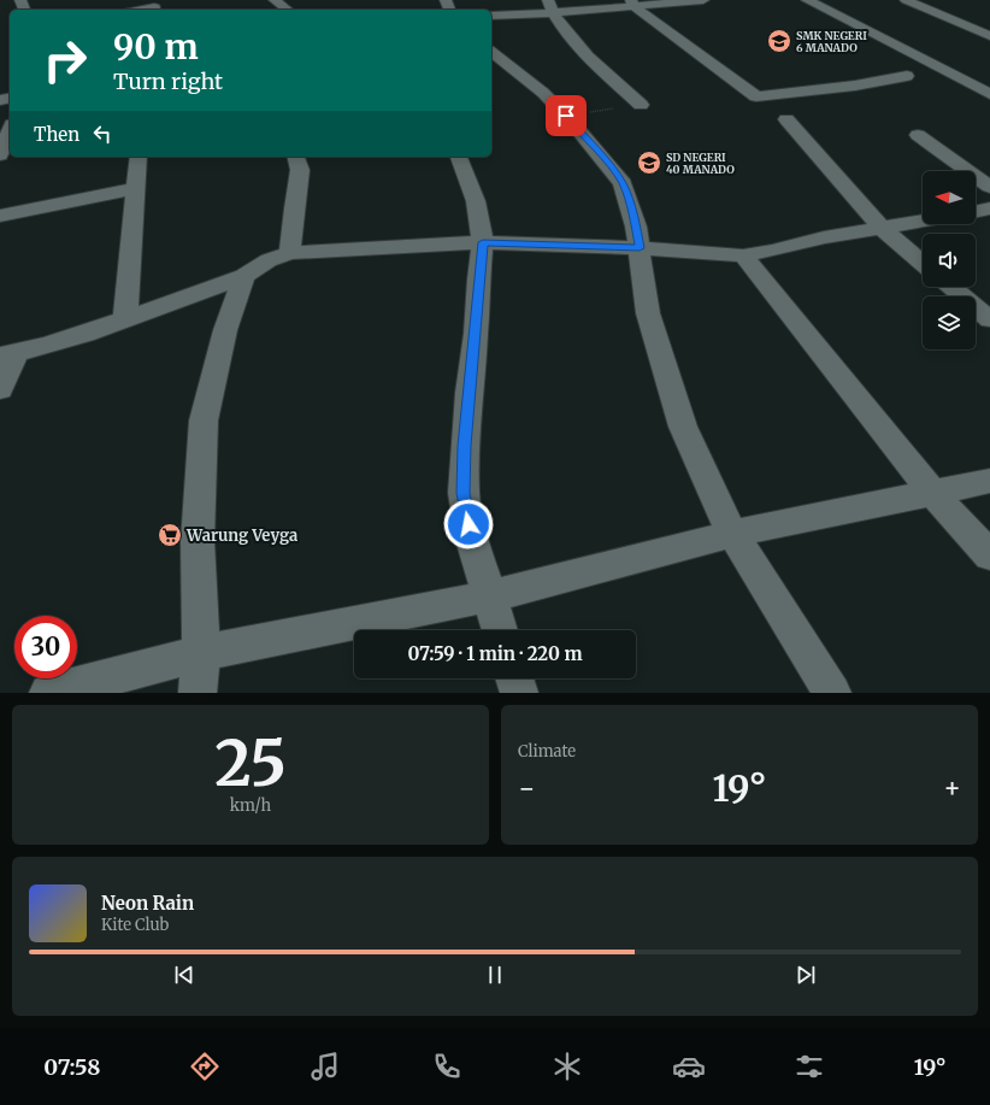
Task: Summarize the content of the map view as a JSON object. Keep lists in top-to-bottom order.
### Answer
{
  "places": {
    "school or university": ["SMK NEGERI 6 MANADO", "SD NEGERI 40 MANADO"],
    "supermarket": ["Warung Veyga"]
  },
  "north": "left",
  "page": {
    "turn": ["90 m", "Turn right"],
    "then": "Then",
    "limit": "30",
    "trip": "07:59 · 1 min · 220 m",
    "tile": [
      ["25", "km/h"],
      "Climate"
    ],
    "heat": ["−", "19°", "+"],
    "song": ["Neon Rain", "Kite Club"],
    "tabs": ["07:58", "19°"]
  }
}
